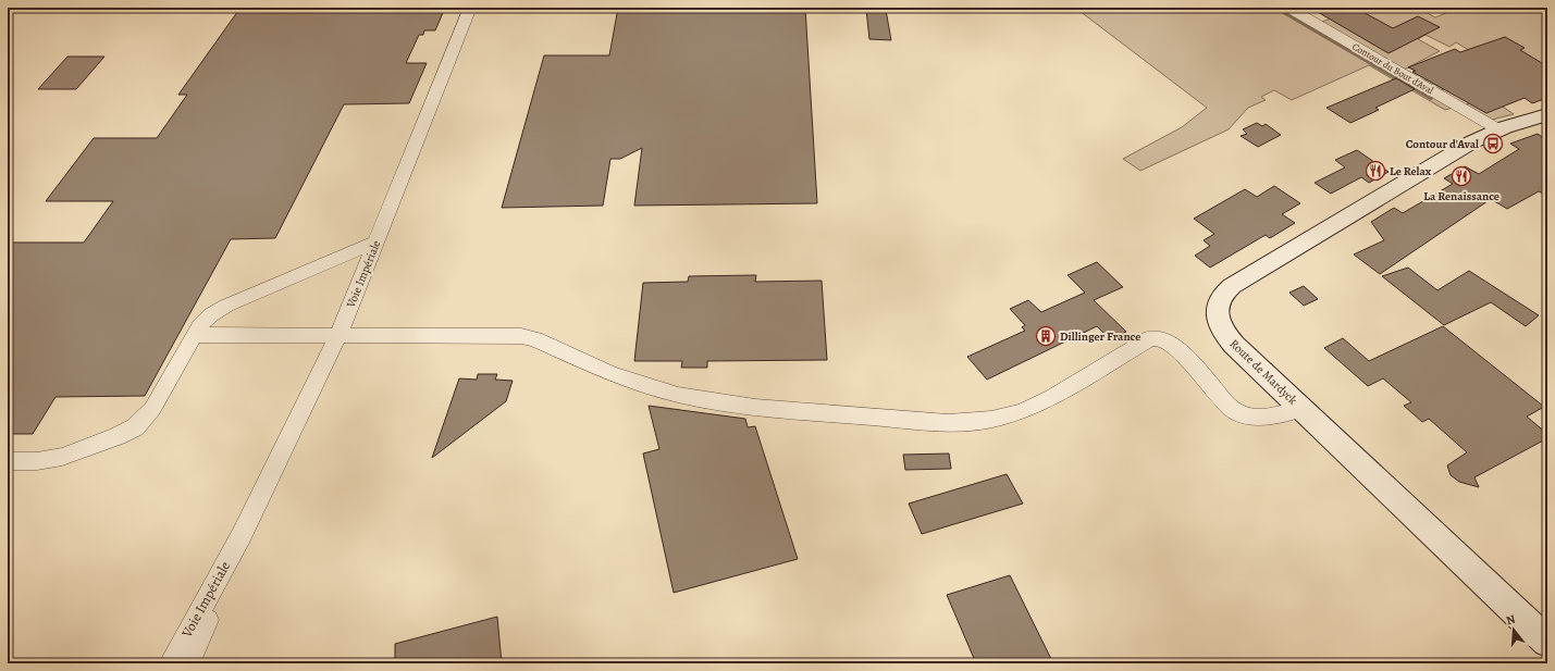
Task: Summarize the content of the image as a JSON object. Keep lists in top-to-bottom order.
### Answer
{
  "streets": {
    "main road": ["Route de Mardyck"],
    "street": ["Contour du Bout d'Aval", "Voie Impériale"]
  },
  "crossings": [
    ["Contour du Bout d'Aval", "Route de Mardyck"]
  ],
  "places": {
    "bus stop": ["Contour d'Aval"],
    "restaurant": ["Le Relax", "La Renaissance"],
    "building": ["Dillinger France"]
  },
  "north": "top"
}
